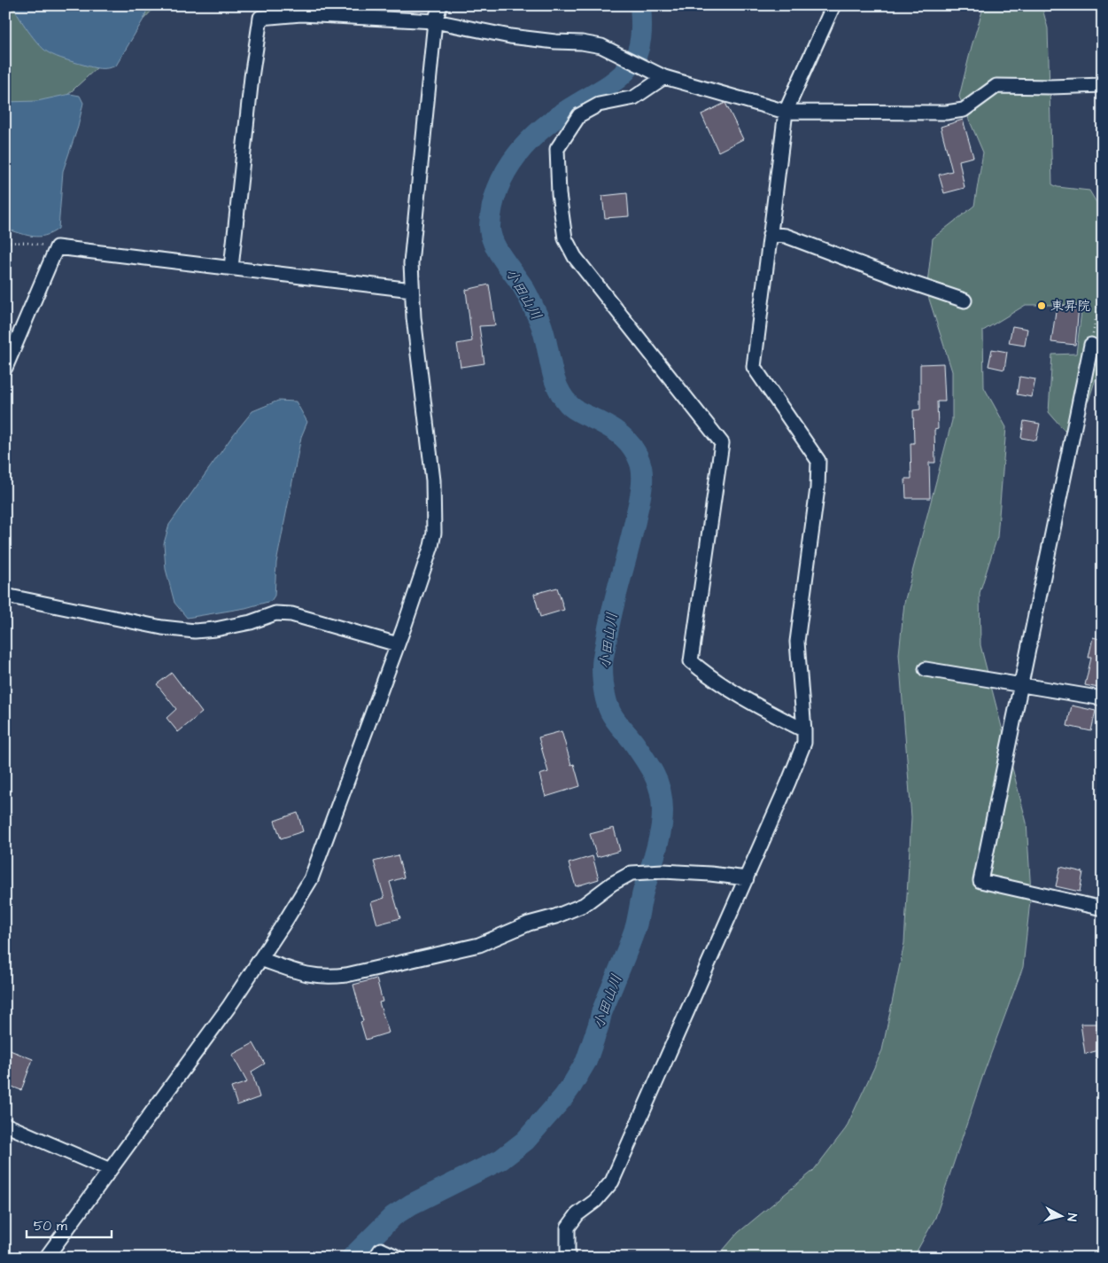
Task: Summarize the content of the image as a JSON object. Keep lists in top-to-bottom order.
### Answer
{
  "water": ["小田山川"],
  "places": ["東昇院"],
  "scale_bar": "50 m",
  "north": "right"
}
